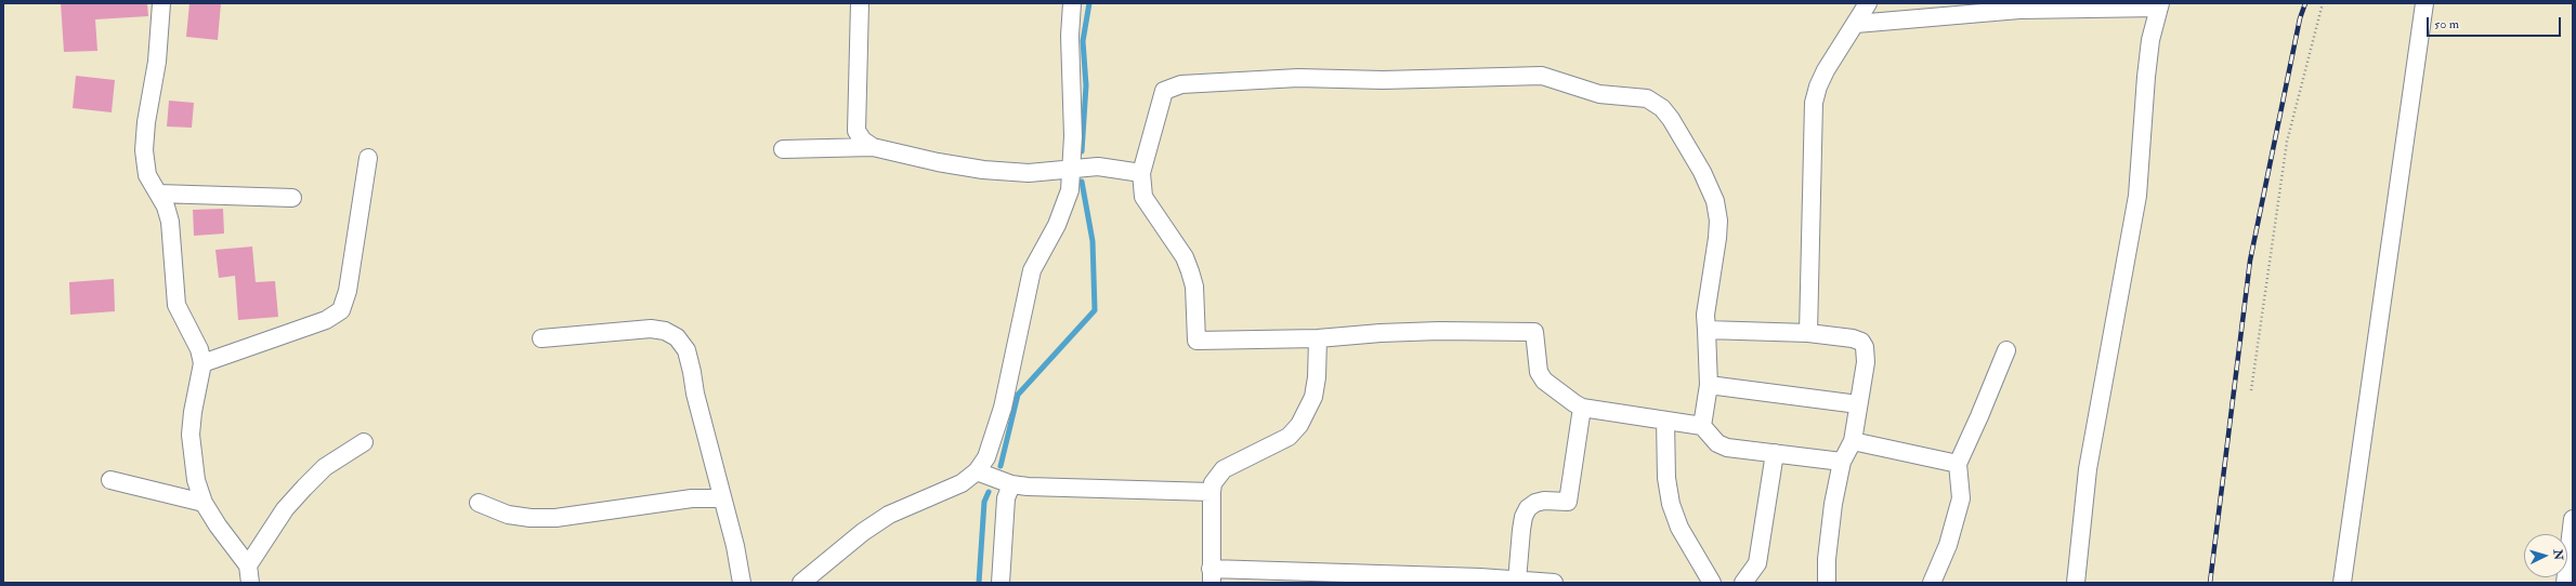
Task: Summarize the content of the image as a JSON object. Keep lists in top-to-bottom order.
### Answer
{
  "scale_bar": "50 m",
  "north": "right"
}
